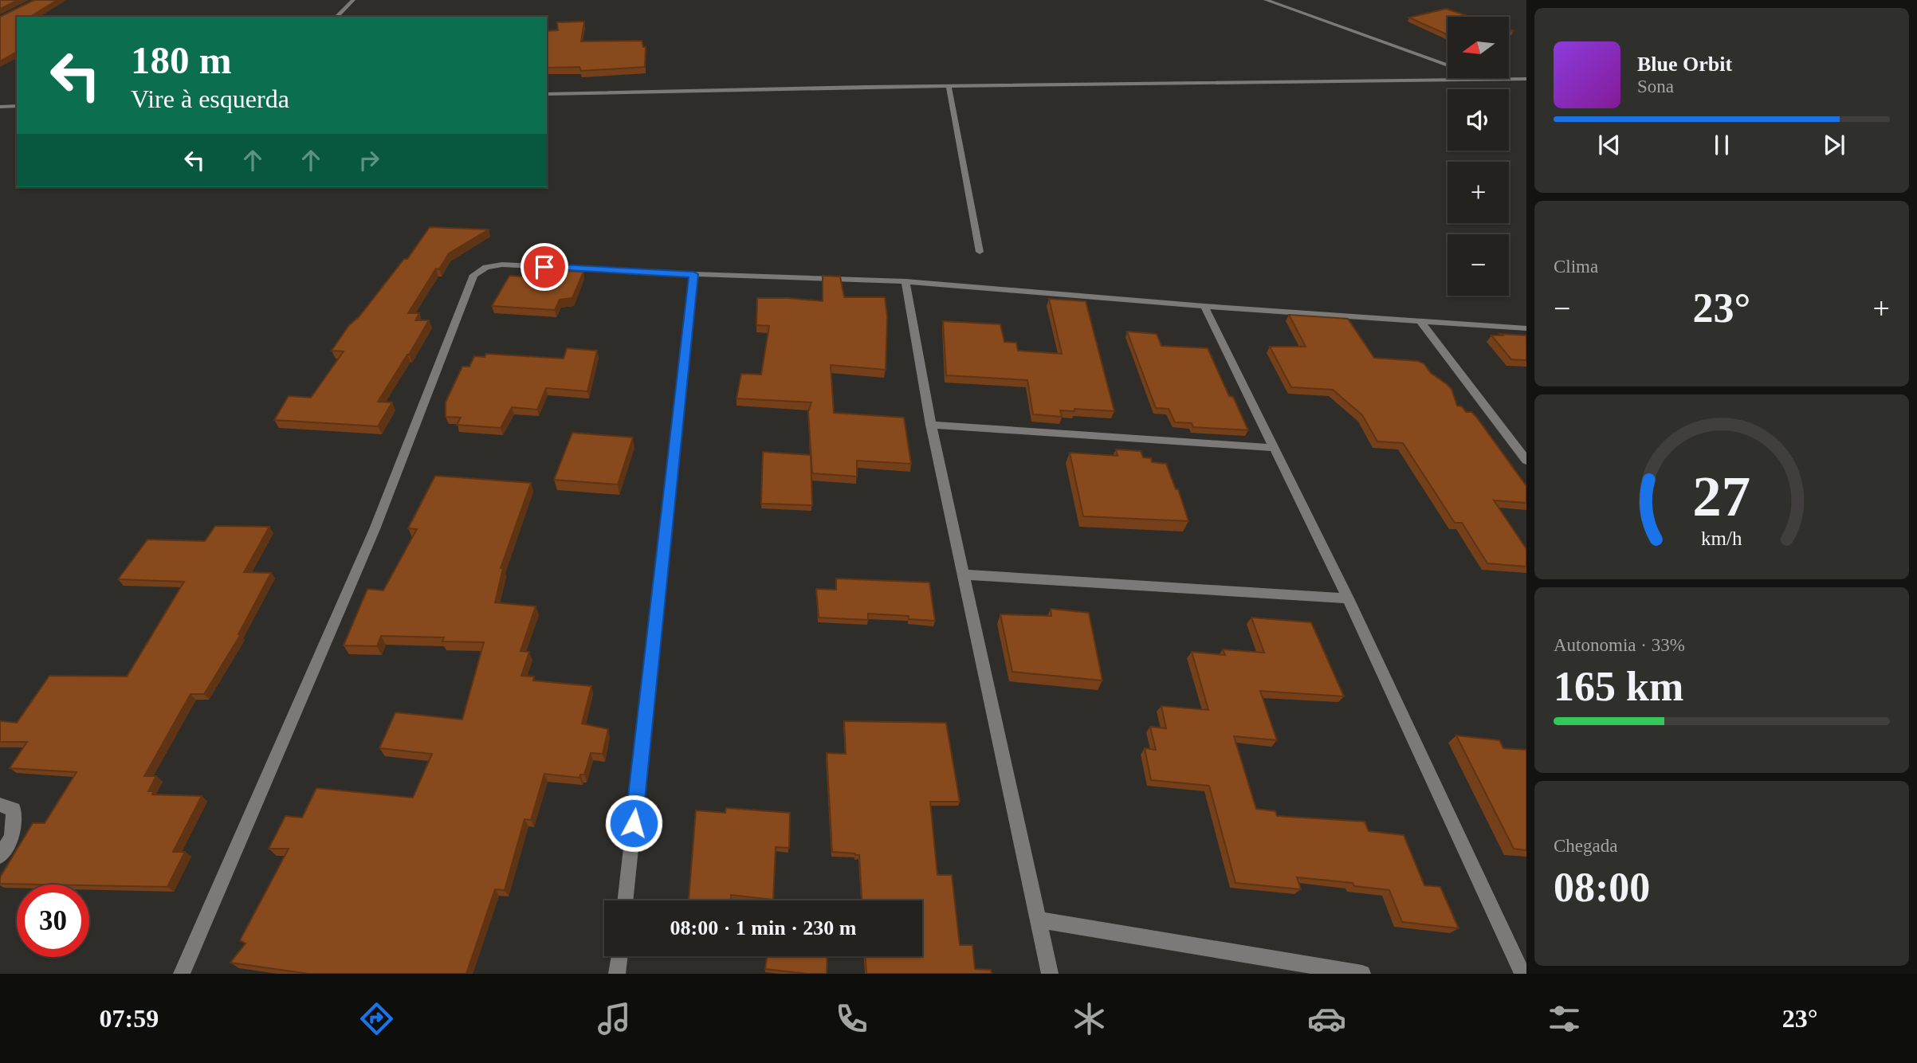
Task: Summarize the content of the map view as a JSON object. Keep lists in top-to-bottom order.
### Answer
{
  "north": "left",
  "page": {
    "map_buttons": ["+", "−"],
    "turn": ["180 m", "Vire à esquerda"],
    "song": ["Blue Orbit", "Sona"],
    "tile": [
      "Clima",
      ["Autonomia · 33%", "165 km"],
      ["Chegada", "08:00"]
    ],
    "heat": ["−", "23°", "+"],
    "limit": "30",
    "trip": "08:00 · 1 min · 230 m",
    "tabs": ["07:59", "23°"],
    "gauge": ["27", "km/h"]
  }
}
